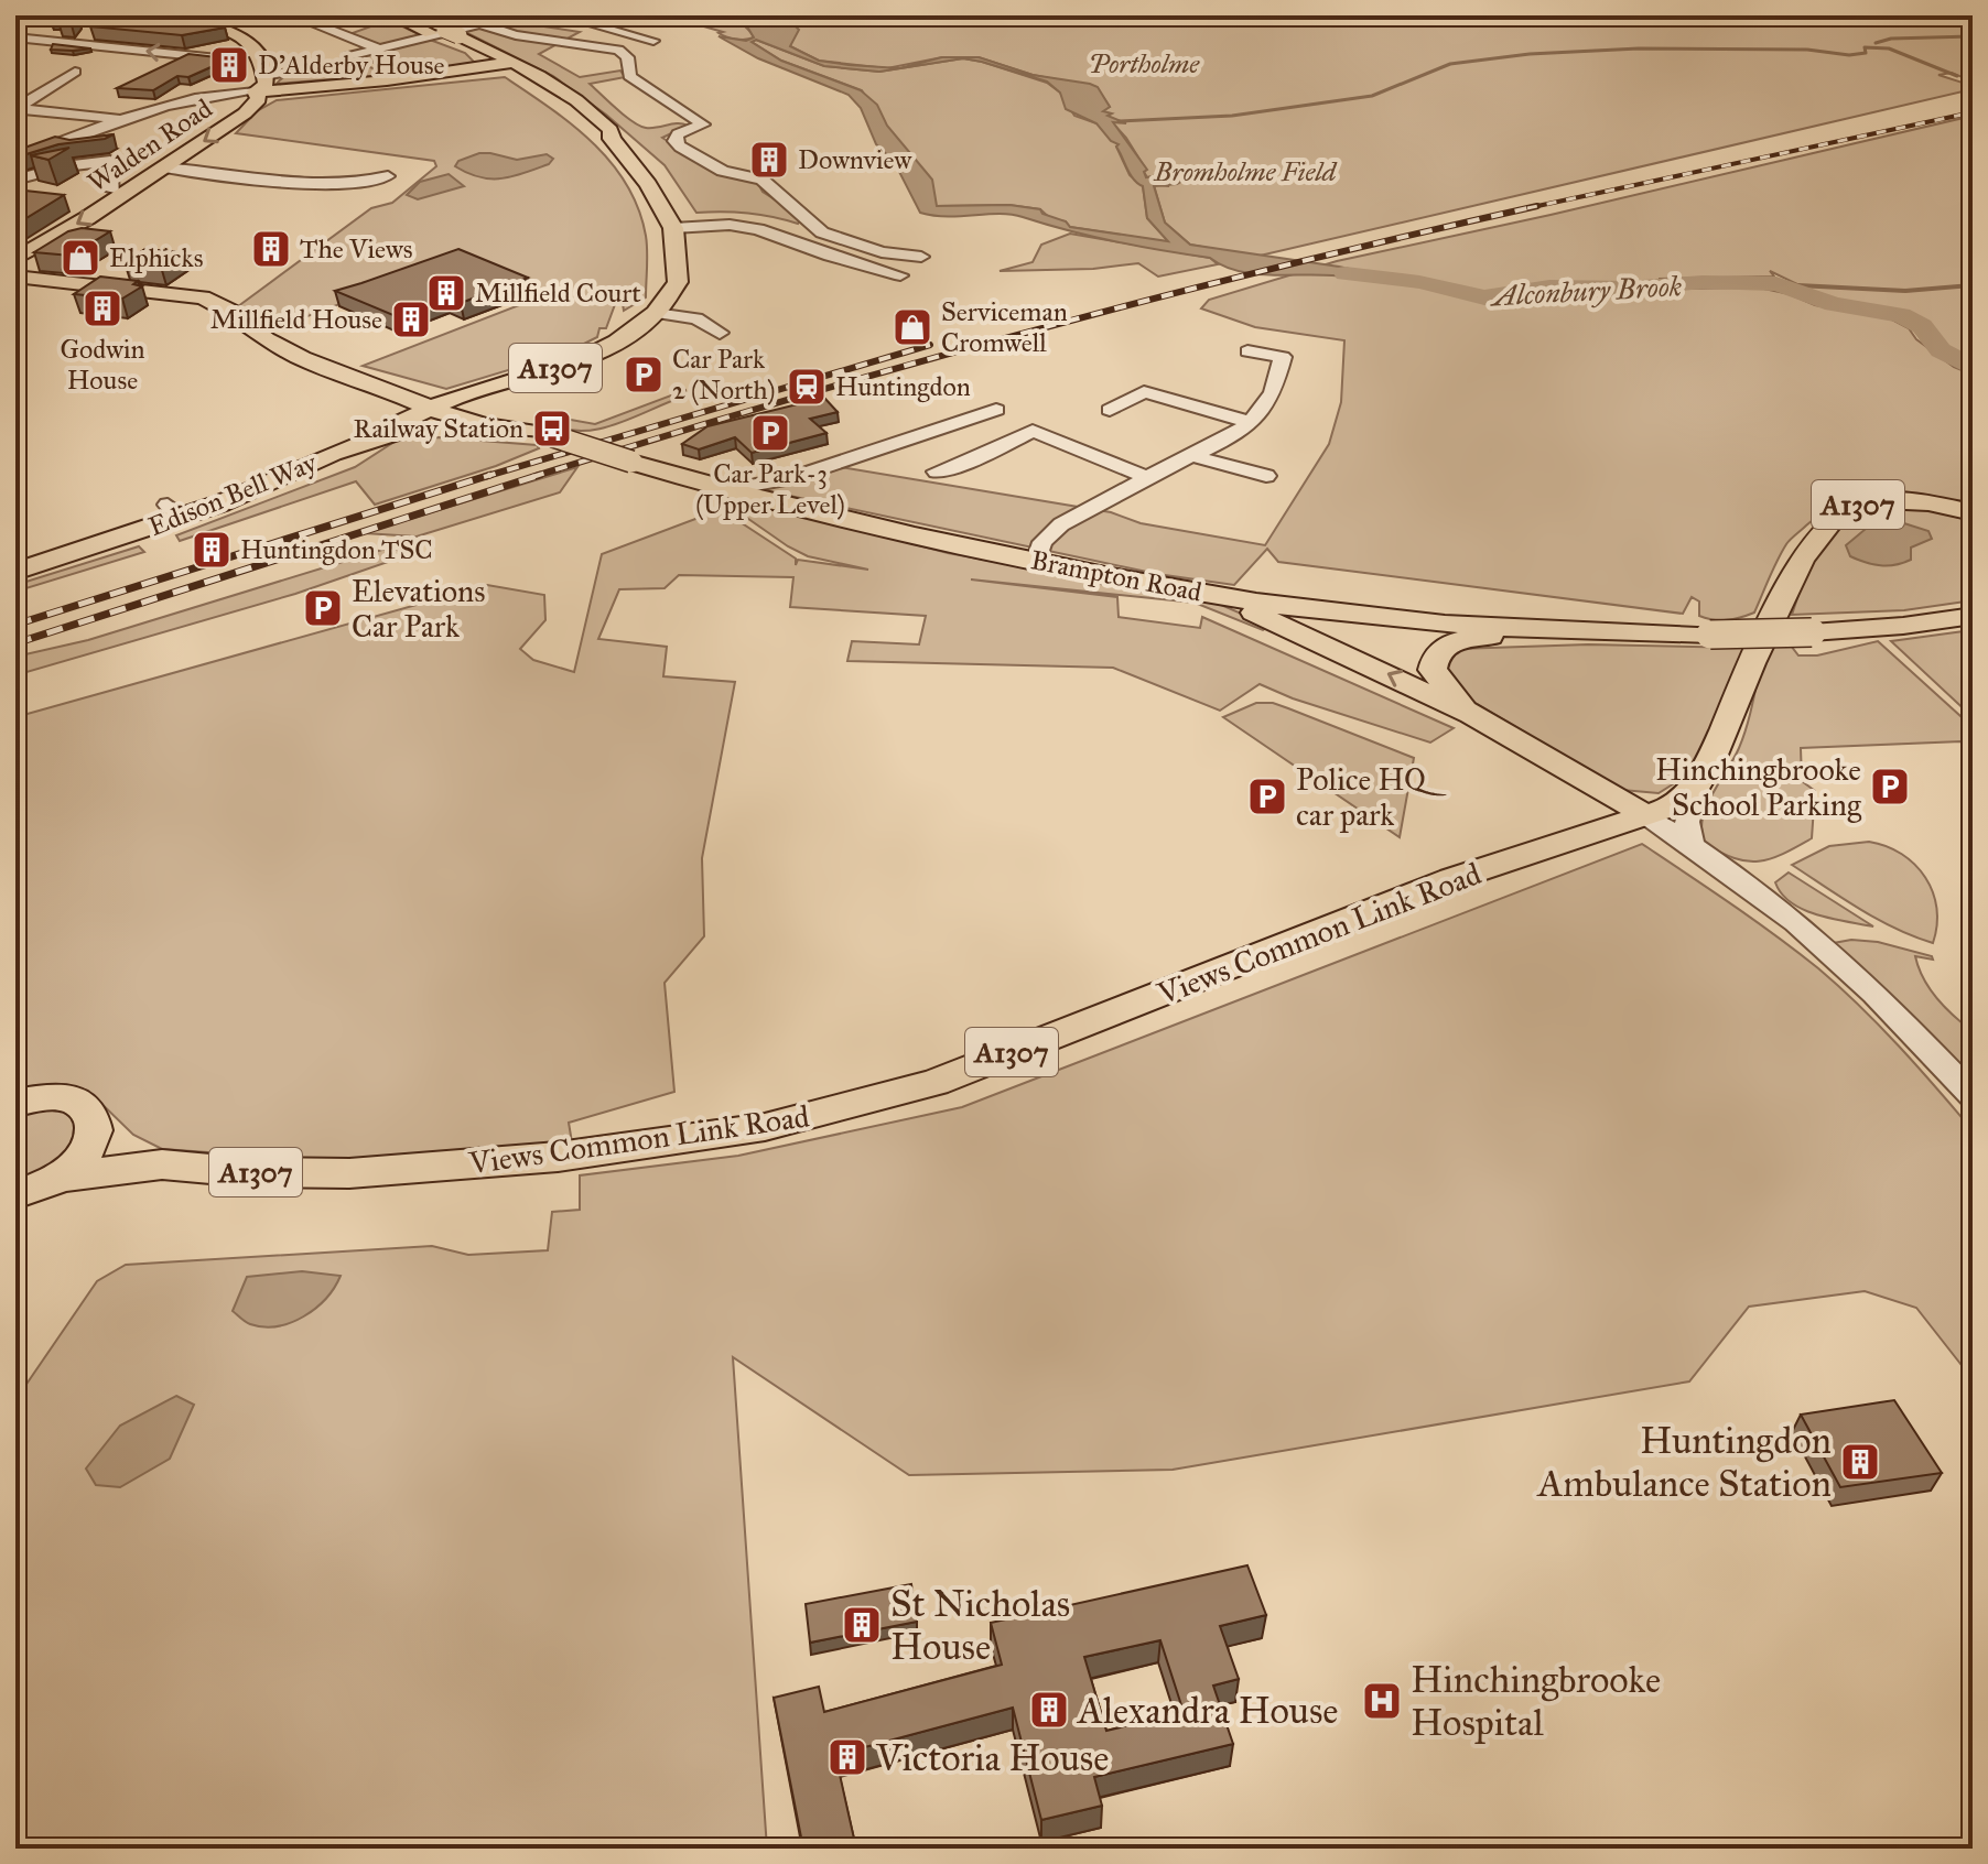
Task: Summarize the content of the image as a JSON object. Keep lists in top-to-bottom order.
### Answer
{
  "streets": {
    "main road": [
      "Walden Road",
      "A1307",
      "Edison Bell Way",
      "Brampton Road",
      "Views Common Link Road"
    ]
  },
  "crossings": [
    ["A1307", "Edison Bell Way"],
    ["A1307", "Brampton Road"],
    ["A1307", "Views Common Link Road"],
    ["Edison Bell Way", "Brampton Road"]
  ],
  "one_way": ["Walden Road"],
  "water": ["Alconbury Brook"],
  "parks": ["Portholme", "Bromholme Field"],
  "places": {
    "building": [
      "D'Alderby House",
      "Downview",
      "The Views",
      "Millfield Court",
      "Godwin House",
      "Millfield House",
      "Huntingdon TSC",
      "Huntingdon Ambulance Station",
      "St Nicholas House",
      "Alexandra House",
      "Victoria House"
    ],
    "shop": ["Elphicks", "Serviceman Cromwell"],
    "parking": [
      "Car Park 2 (North)",
      "Car Park-3 (Upper Level)",
      "Elevations Car Park",
      "Hinchingbrooke School Parking",
      "Police HQ car park"
    ],
    "station": ["Huntingdon"],
    "bus stop": ["Railway Station"],
    "hospital": ["Hinchingbrooke Hospital"]
  }
}
